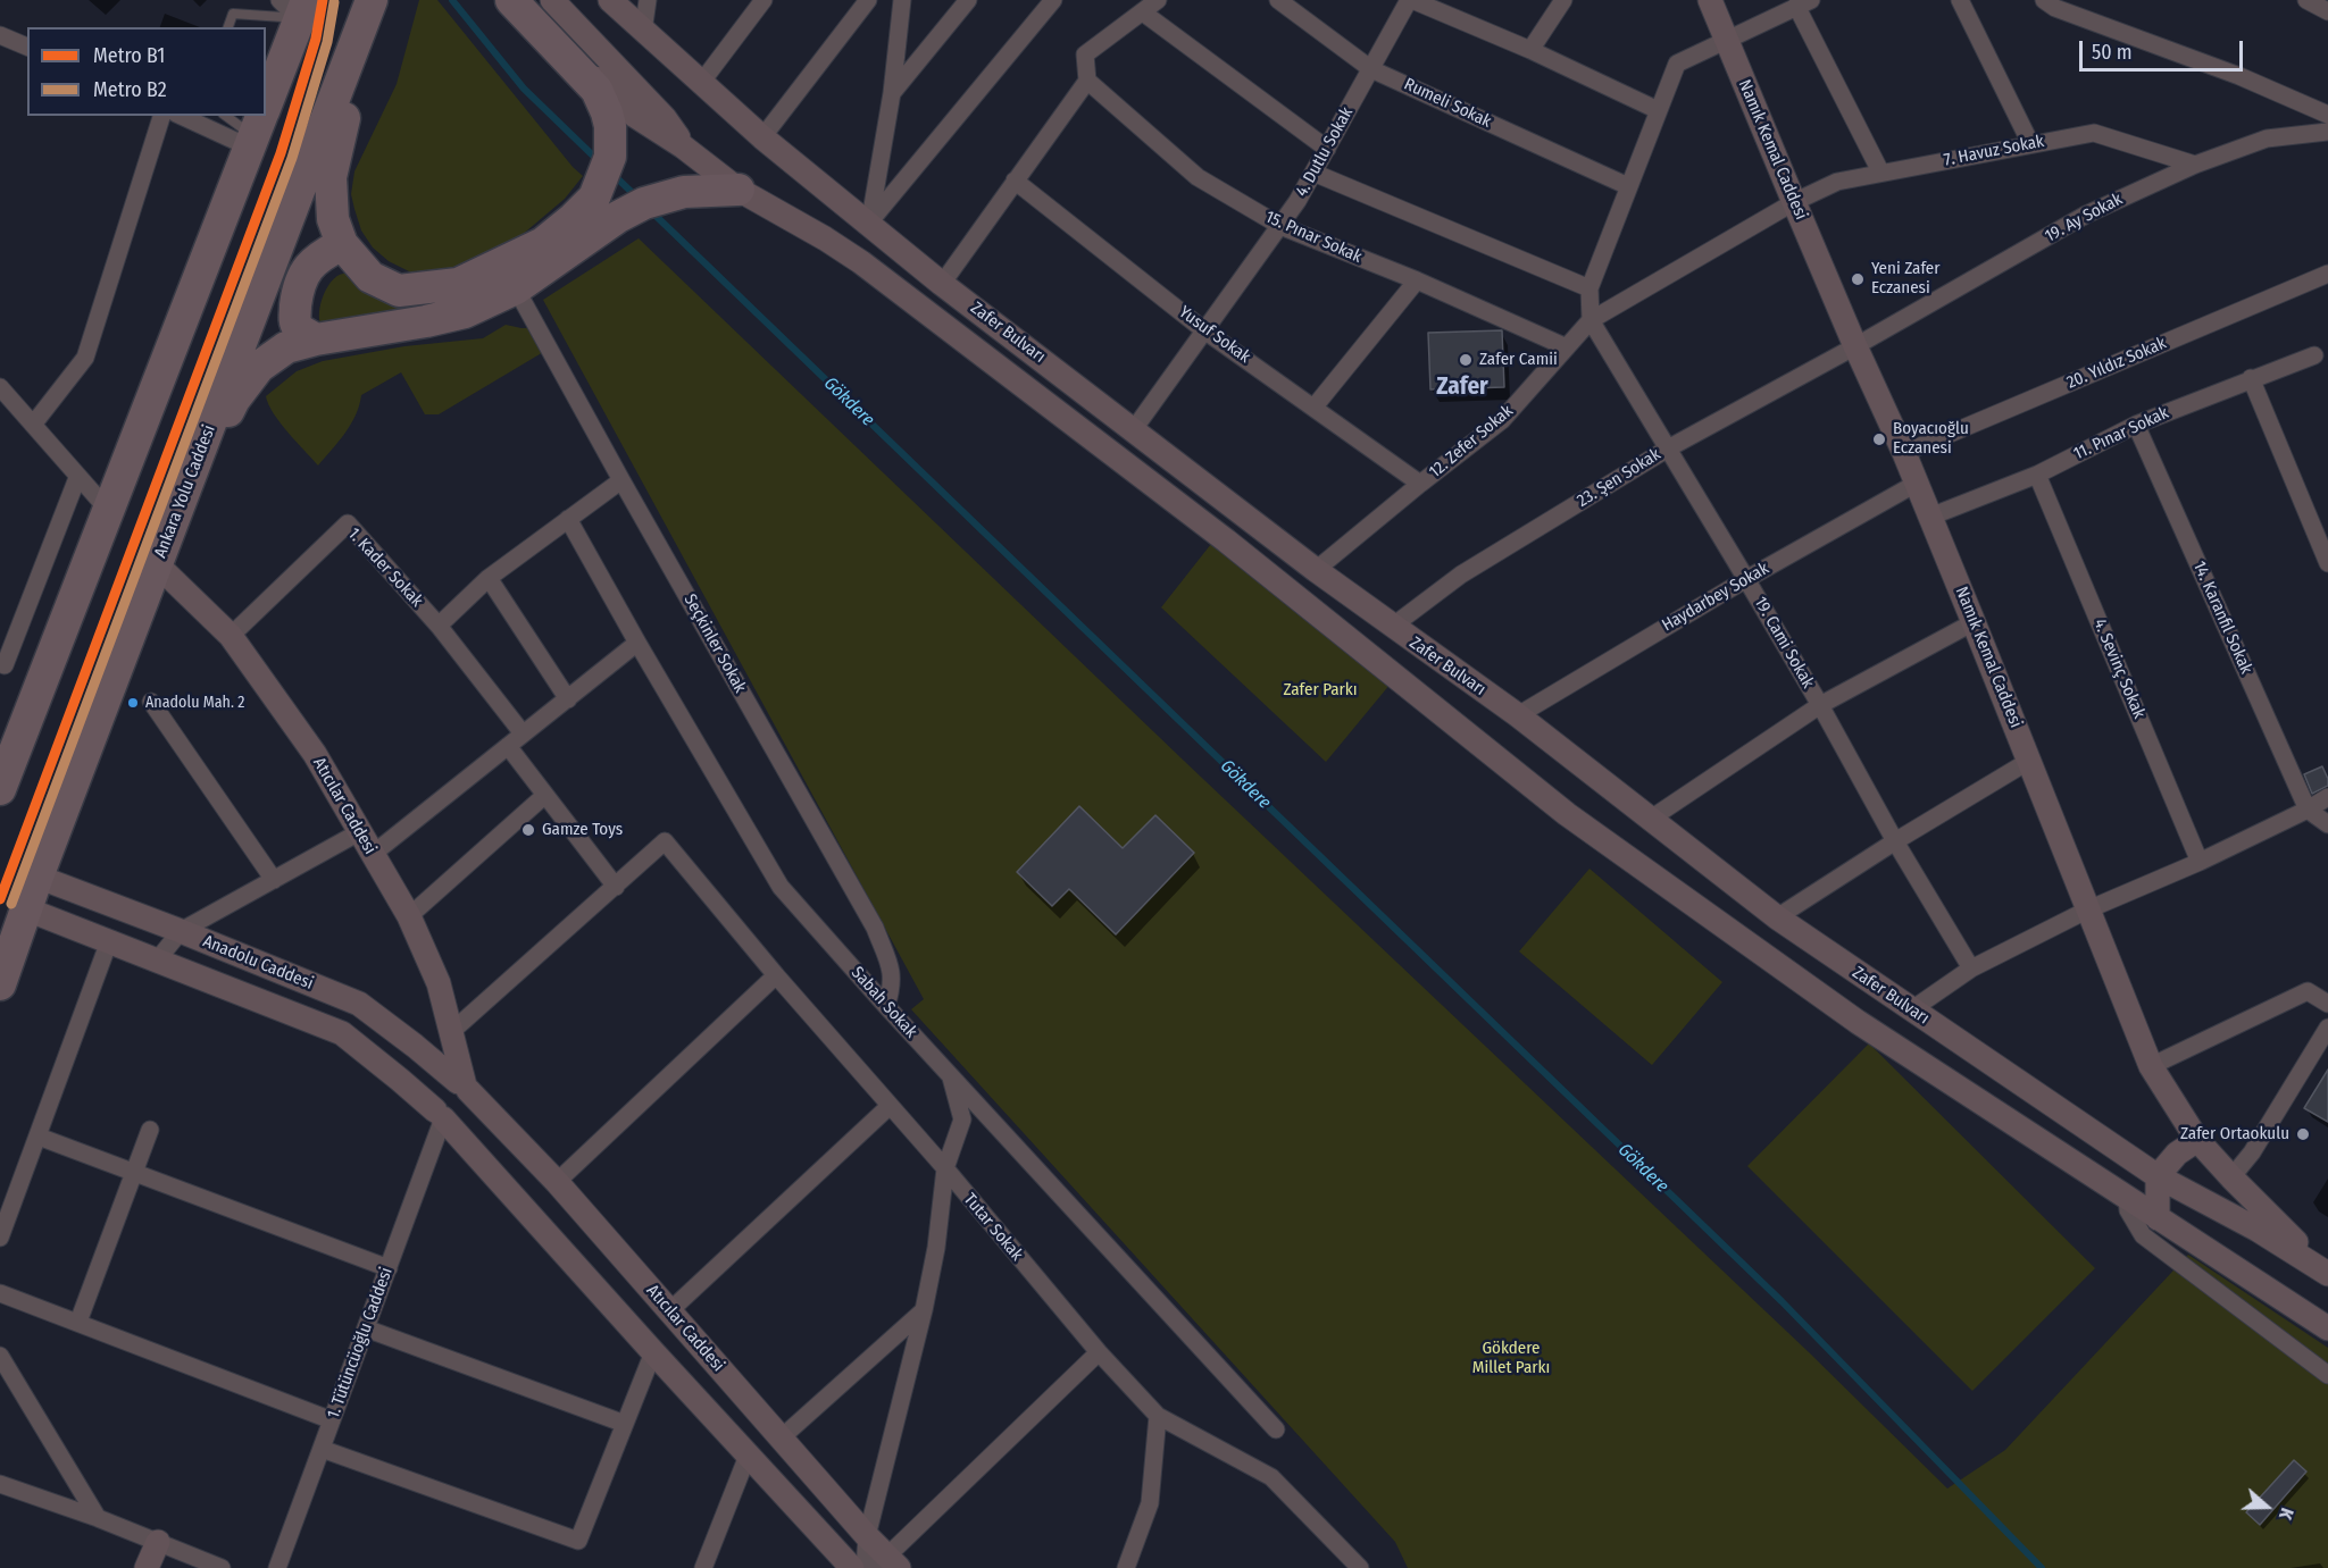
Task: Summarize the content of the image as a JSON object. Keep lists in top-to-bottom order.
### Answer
{
  "streets": {
    "highway": ["Ankara Yolu Caddesi"],
    "main road": [
      "Namık Kemal Caddesi",
      "Zafer Bulvarı",
      "Atıcılar Caddesi",
      "Anadolu Caddesi"
    ],
    "street": [
      "Rumeli Sokak",
      "7. Havuz Sokak",
      "4. Dutlu Sokak",
      "19. Ay Sokak",
      "15. Pınar Sokak",
      "Yusuf Sokak",
      "20. Yıldız Sokak",
      "11. Pınar Sokak",
      "12. Zefer Sokak",
      "23. Şen Sokak",
      "1. Kader Sokak",
      "Haydarbey Sokak",
      "14. Karanfil Sokak",
      "19. Cami Sokak",
      "Seçkinler Sokak",
      "4. Sevinç Sokak",
      "Sabah Sokak",
      "Tutar Sokak",
      "1. Tütüncüoğlu Caddesi"
    ]
  },
  "crossings": [
    ["Rumeli Sokak", "4. Dutlu Sokak"],
    ["Namık Kemal Caddesi", "7. Havuz Sokak"],
    ["Namık Kemal Caddesi", "19. Ay Sokak"],
    ["Namık Kemal Caddesi", "Zafer Bulvarı"],
    ["Namık Kemal Caddesi", "20. Yıldız Sokak"],
    ["Namık Kemal Caddesi", "11. Pınar Sokak"],
    ["Namık Kemal Caddesi", "12. Zefer Sokak"],
    ["Namık Kemal Caddesi", "23. Şen Sokak"],
    ["Namık Kemal Caddesi", "Haydarbey Sokak"],
    ["7. Havuz Sokak", "19. Ay Sokak"],
    ["7. Havuz Sokak", "12. Zefer Sokak"],
    ["4. Dutlu Sokak", "15. Pınar Sokak"],
    ["4. Dutlu Sokak", "Zafer Bulvarı"],
    ["4. Dutlu Sokak", "Yusuf Sokak"],
    ["19. Ay Sokak", "23. Şen Sokak"],
    ["15. Pınar Sokak", "12. Zefer Sokak"],
    ["Zafer Bulvarı", "12. Zefer Sokak"],
    ["Zafer Bulvarı", "23. Şen Sokak"],
    ["Zafer Bulvarı", "Haydarbey Sokak"],
    ["Yusuf Sokak", "12. Zefer Sokak"],
    ["11. Pınar Sokak", "14. Karanfil Sokak"],
    ["11. Pınar Sokak", "4. Sevinç Sokak"],
    ["12. Zefer Sokak", "19. Cami Sokak"],
    ["23. Şen Sokak", "19. Cami Sokak"],
    ["Ankara Yolu Caddesi", "Atıcılar Caddesi"],
    ["Ankara Yolu Caddesi", "Anadolu Caddesi"],
    ["1. Kader Sokak", "Atıcılar Caddesi"],
    ["Haydarbey Sokak", "19. Cami Sokak"],
    ["Seçkinler Sokak", "Sabah Sokak"],
    ["Atıcılar Caddesi", "Anadolu Caddesi"],
    ["Anadolu Caddesi", "1. Tütüncüoğlu Caddesi"]
  ],
  "districts": ["Zafer"],
  "water": ["Gökdere"],
  "parks": ["Zafer Parkı", "Gökdere Millet Parkı"],
  "places": [
    "Yeni Zafer Eczanesi",
    "Zafer Camii",
    "Boyacıoğlu Eczanesi",
    "Anadolu Mah. 2",
    "Gamze Toys",
    "Zafer Ortaokulu"
  ],
  "lines": ["metro line B1", "metro line B2"],
  "legend": ["Metro B1", "Metro B2"],
  "scale_bar": "50 m",
  "north": "right"
}
